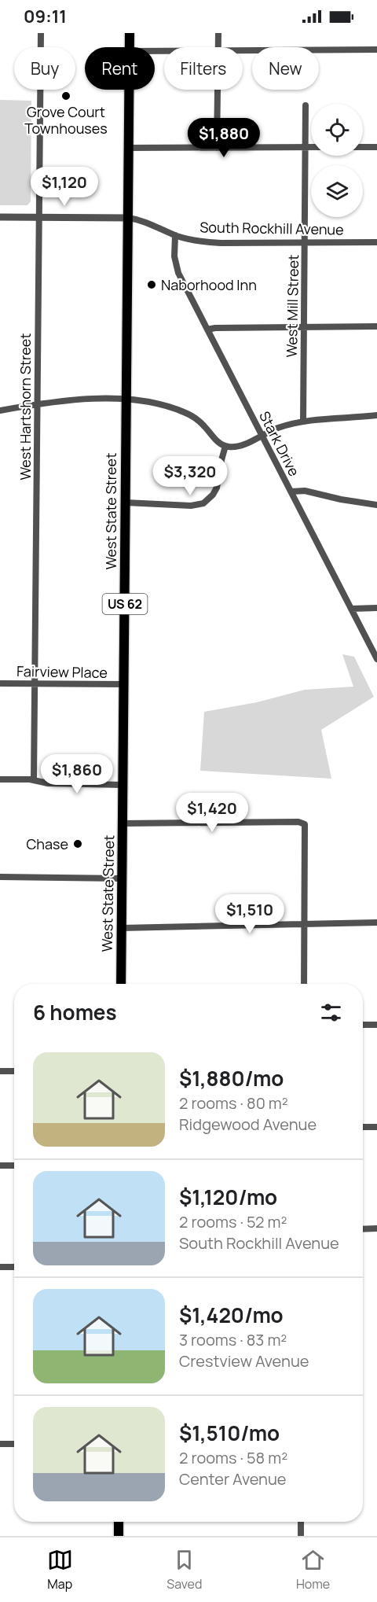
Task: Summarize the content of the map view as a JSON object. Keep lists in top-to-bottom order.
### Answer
{
  "streets": {
    "highway": ["West State Street", "US 62"],
    "street": [
      "South Rockhill Avenue",
      "West Mill Street",
      "West Hartshorn Street",
      "Stark Drive",
      "Fairview Place"
    ]
  },
  "crossings": [
    ["South Rockhill Avenue", "West Mill Street"],
    ["South Rockhill Avenue", "West Hartshorn Street"],
    ["South Rockhill Avenue", "Stark Drive"],
    ["South Rockhill Avenue", "West State Street"],
    ["West Hartshorn Street", "Fairview Place"],
    ["West State Street", "Fairview Place"]
  ],
  "places": ["Grove Court Townhouses", "Naborhood Inn", "Chase"],
  "page": {
    "status": "09:11",
    "chip": [
      "Buy",
      "Rent",
      "Filters",
      "New"
    ],
    "price": [
      "$1,880",
      "$1,120",
      "$3,320",
      "$1,860",
      "$1,420",
      "$1,510"
    ],
    "heading": "6 homes",
    "list": [
      {
        "name": "$1,880/mo",
        "note": "2 rooms · 80 m² · Ridgewood Avenue"
      },
      {
        "name": "$1,120/mo",
        "note": "2 rooms · 52 m² · South Rockhill Avenue"
      },
      {
        "name": "$1,420/mo",
        "note": "3 rooms · 83 m² · Crestview Avenue"
      },
      {
        "name": "$1,510/mo",
        "note": "2 rooms · 58 m² · Center Avenue"
      }
    ],
    "tabs": ["Map", "Saved", "Home"]
  }
}
